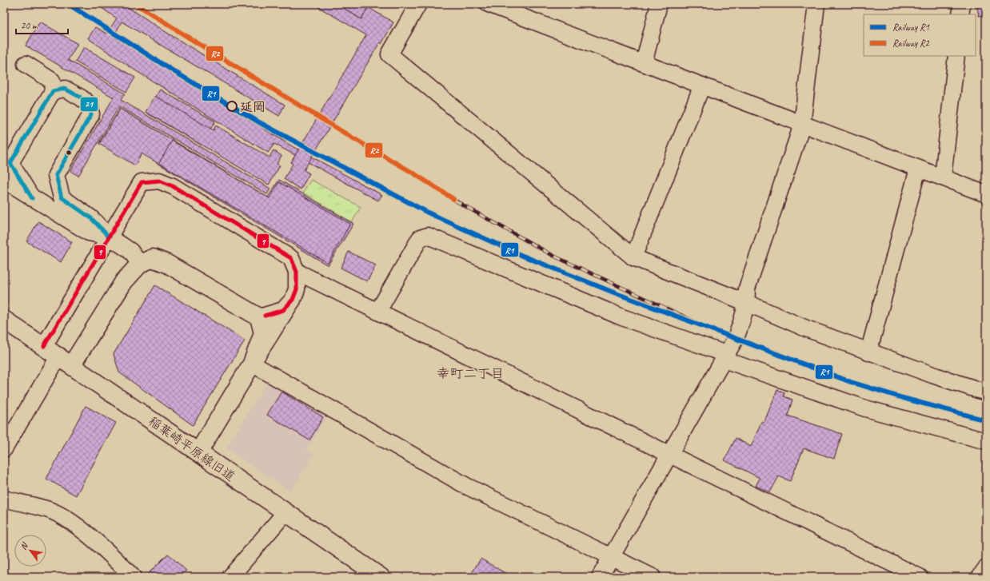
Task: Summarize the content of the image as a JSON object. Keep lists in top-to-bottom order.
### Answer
{
  "streets": {
    "street": ["稲葉崎平原線旧道"]
  },
  "districts": ["幸町二丁目"],
  "places": ["延岡"],
  "lines": [
    "rail line R1",
    "rail line R2",
    "transit line 21",
    "transit line 9"
  ],
  "legend": ["Railway R1", "Railway R2"],
  "scale_bar": "20 m",
  "north": "top left"
}
